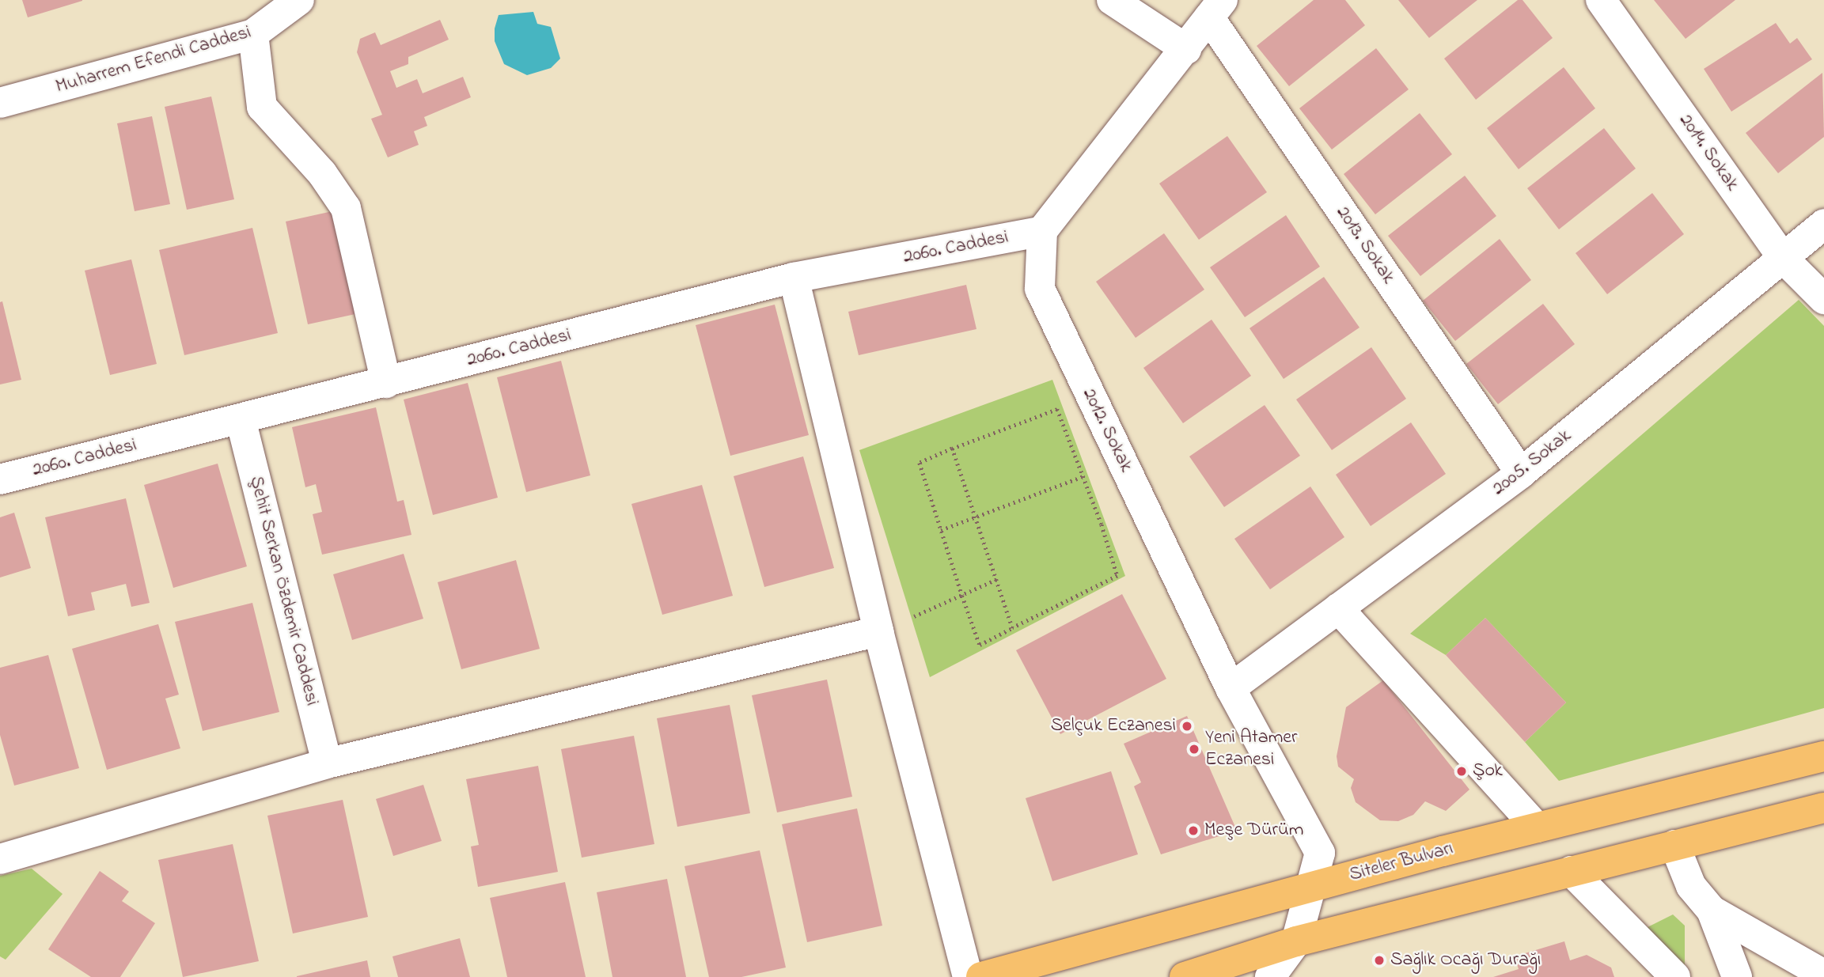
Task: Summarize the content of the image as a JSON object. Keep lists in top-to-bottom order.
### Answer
{
  "streets": {
    "main road": ["Siteler Bulvarı"],
    "street": [
      "Muharrem Efendi Caddesi",
      "2014. Sokak",
      "2013. Sokak",
      "2060. Caddesi",
      "2012. Sokak",
      "2005. Sokak",
      "Şehit Serkan Özdemir Caddesi"
    ]
  },
  "crossings": [
    ["2014. Sokak", "2005. Sokak"],
    ["2013. Sokak", "2005. Sokak"],
    ["2060. Caddesi", "2012. Sokak"],
    ["2060. Caddesi", "Şehit Serkan Özdemir Caddesi"],
    ["2012. Sokak", "2005. Sokak"],
    ["2012. Sokak", "Siteler Bulvarı"]
  ],
  "places": [
    "Selçuk Eczanesi",
    "Yeni Atamer Eczanesi",
    "Şok",
    "Meşe Dürüm",
    "Sağlık Ocağı Durağı"
  ]
}
